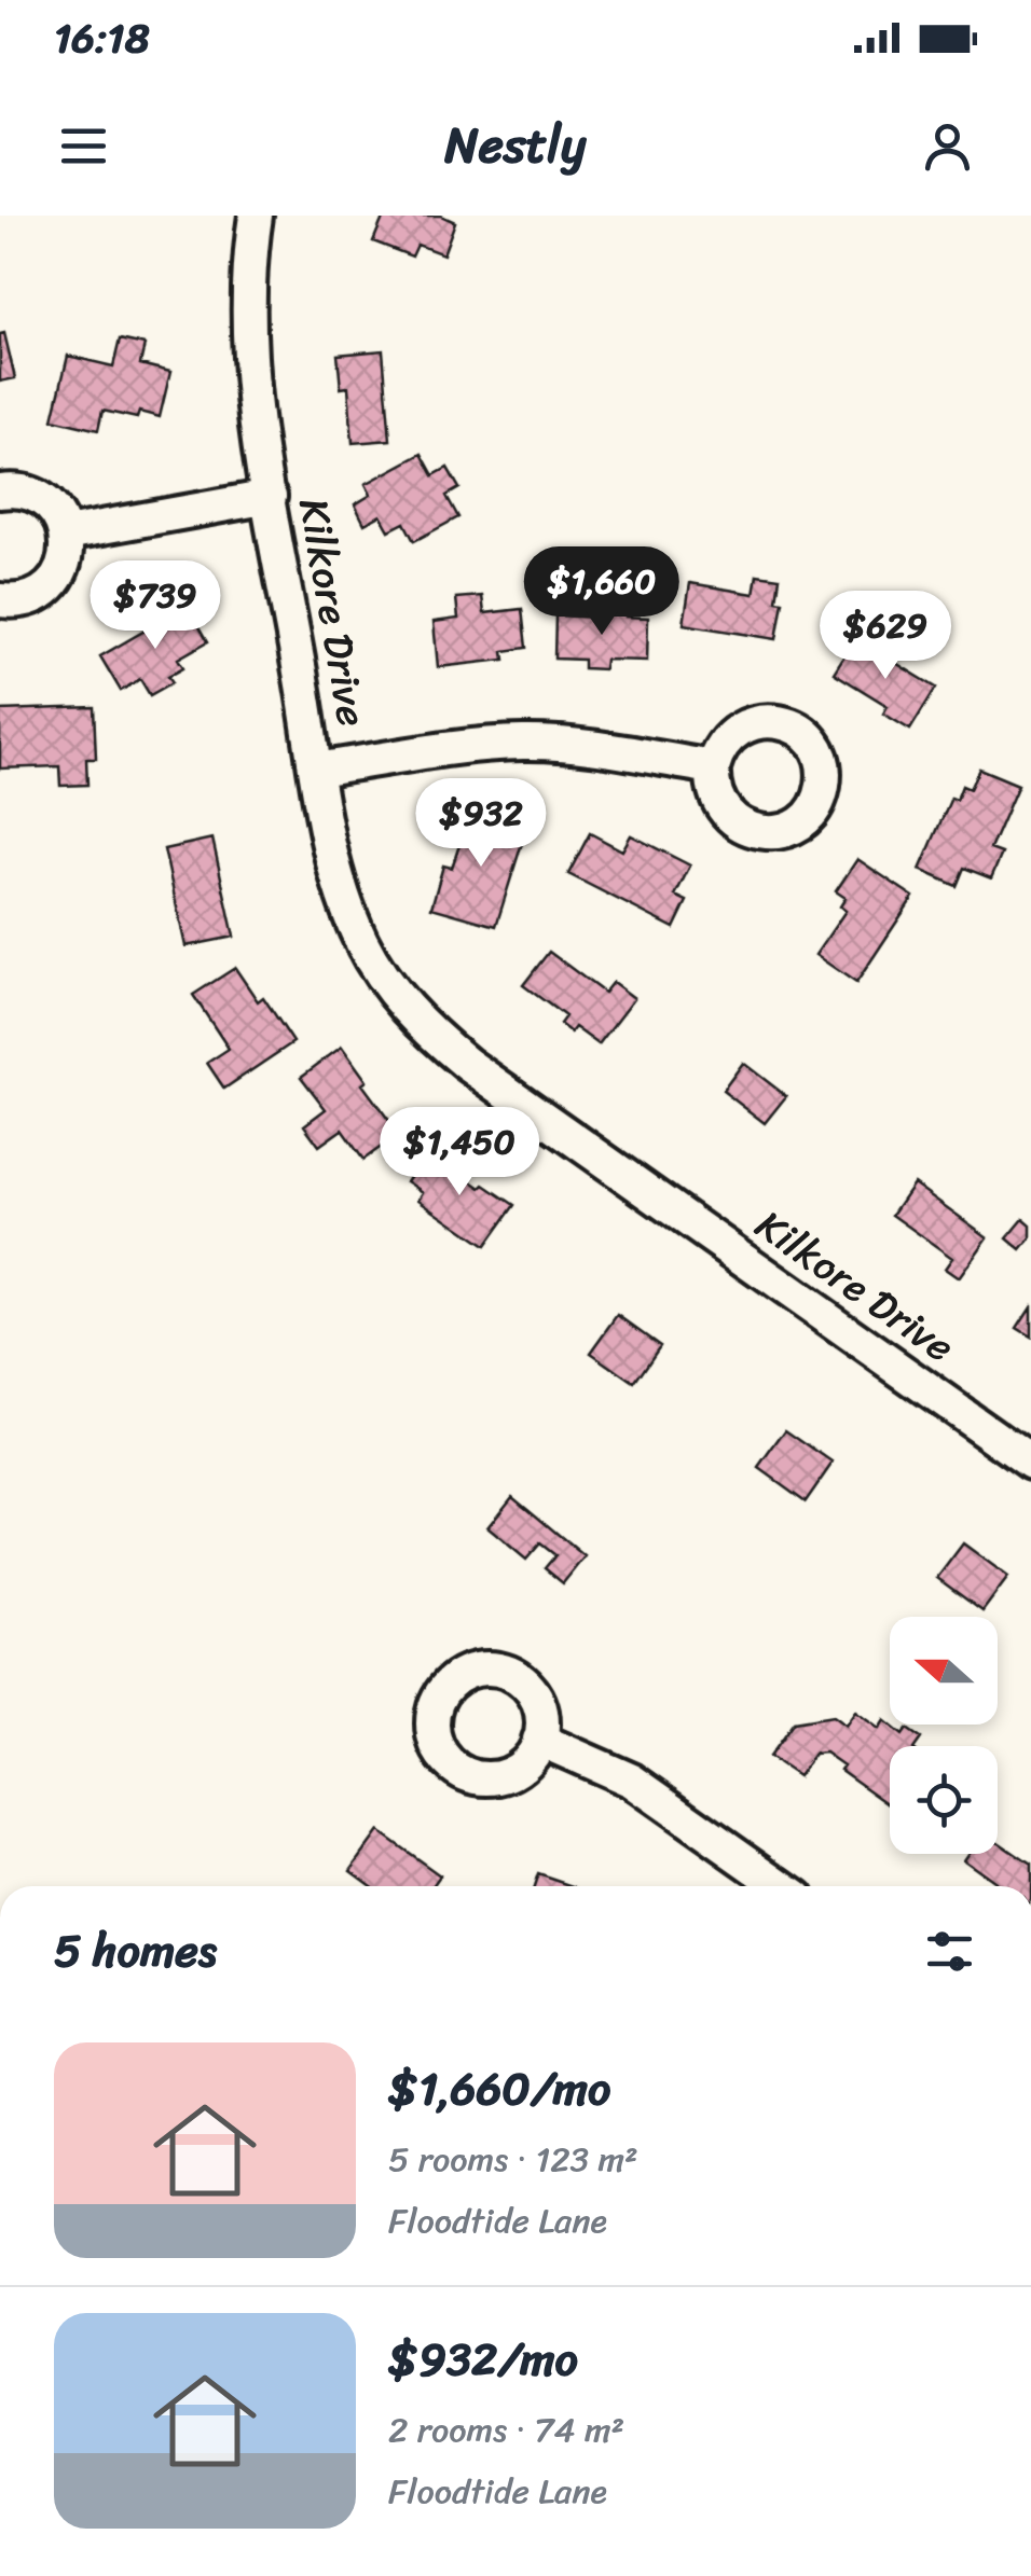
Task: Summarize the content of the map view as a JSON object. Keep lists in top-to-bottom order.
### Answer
{
  "streets": {
    "street": ["Kilkore Drive"]
  },
  "north": "left",
  "page": {
    "status": "16:18",
    "header": "Nestly",
    "price": [
      "$1,660",
      "$739",
      "$629",
      "$932",
      "$1,450"
    ],
    "heading": "5 homes",
    "list": [
      {
        "name": "$1,660/mo",
        "note": "5 rooms · 123 m² · Floodtide Lane"
      },
      {
        "name": "$932/mo",
        "note": "2 rooms · 74 m² · Floodtide Lane"
      }
    ]
  }
}
